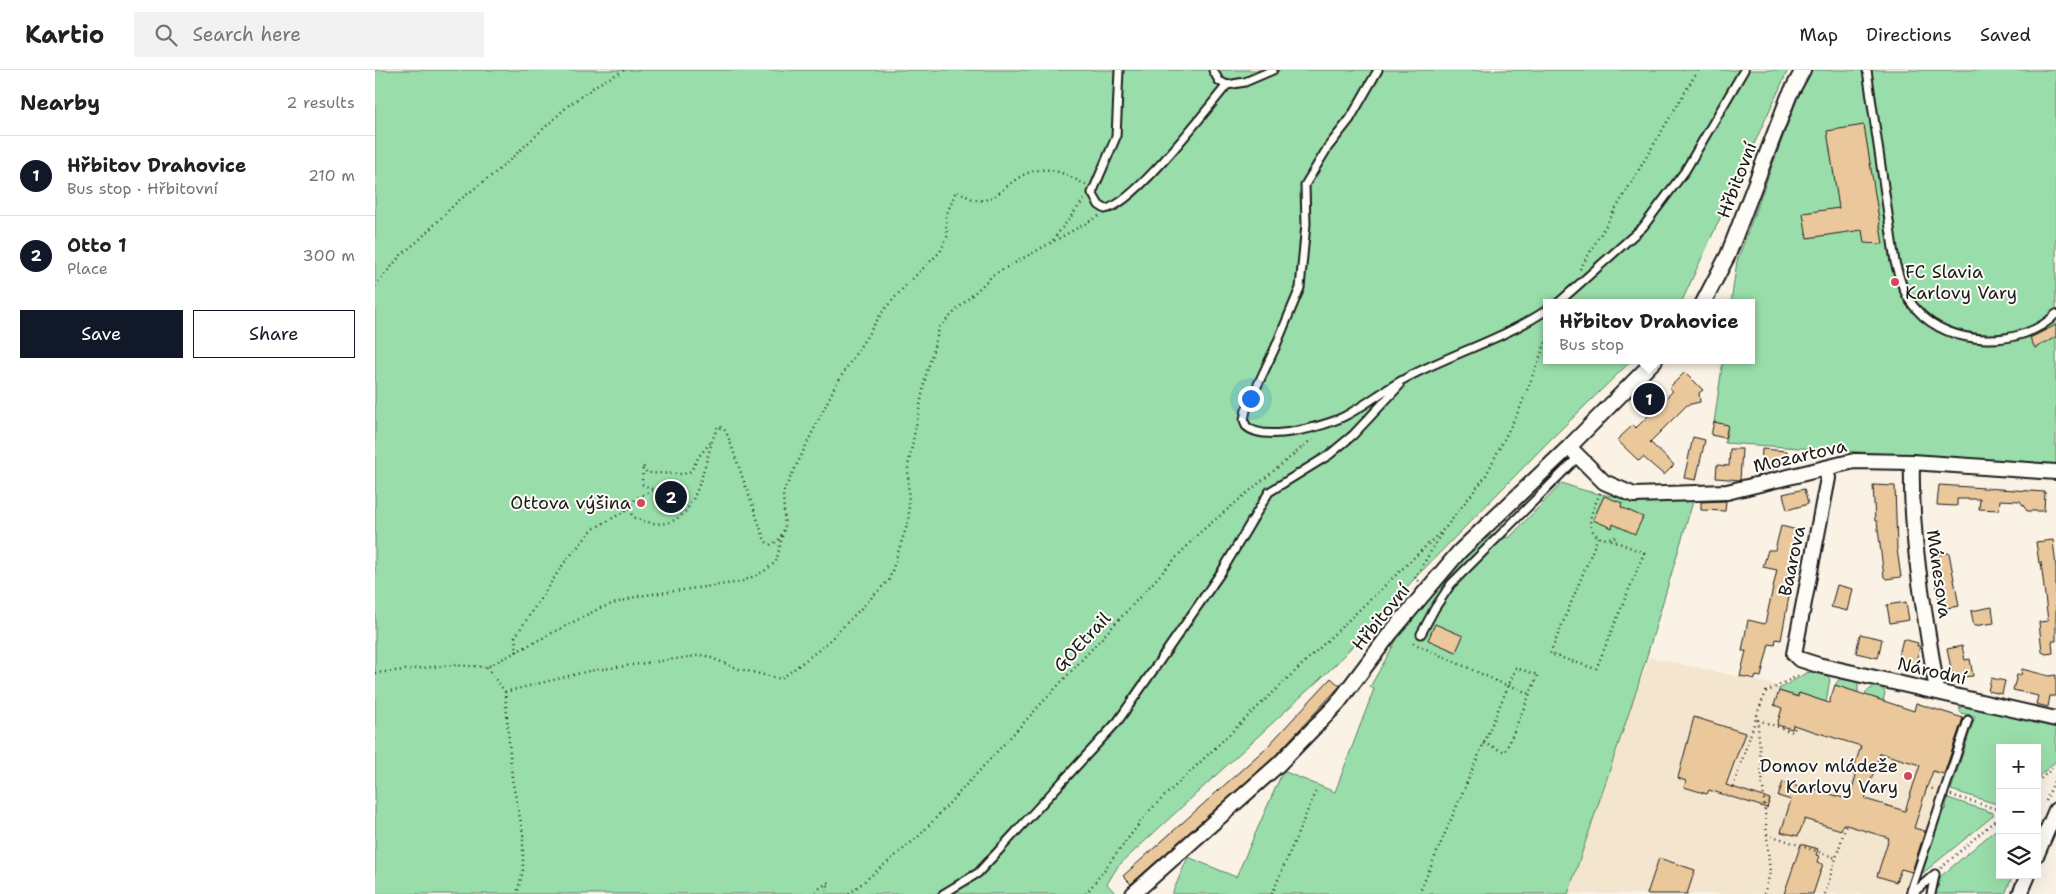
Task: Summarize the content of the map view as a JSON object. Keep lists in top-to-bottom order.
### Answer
{
  "streets": {
    "street": [
      "Hřbitovní",
      "Mozartova",
      "Baarova",
      "Mánesova",
      "Národní"
    ],
    "path": ["GOEtrail"]
  },
  "crossings": [
    ["Hřbitovní", "Mozartova"],
    ["Mozartova", "Baarova"],
    ["Mozartova", "Mánesova"],
    ["Baarova", "Národní"],
    ["Mánesova", "Národní"]
  ],
  "places": ["FC Slavia Karlovy Vary", "Ottova výšina", "Domov mládeže Karlovy Vary"],
  "page": {
    "header": "Kartio",
    "search": "Search here",
    "nav": ["Map", "Directions", "Saved"],
    "heading": ["Nearby", "2 results"],
    "list": [
      {
        "mark": "1",
        "name": "Hřbitov Drahovice",
        "note": "Bus stop · Hřbitovní",
        "value": "210 m"
      },
      {
        "mark": "2",
        "name": "Otto 1",
        "note": "Place",
        "value": "300 m"
      }
    ],
    "buttons": ["Save", "Share"],
    "popup": ["Hřbitov Drahovice", "Bus stop"],
    "pins": ["1", "2"],
    "map_buttons": ["+", "−"]
  }
}
